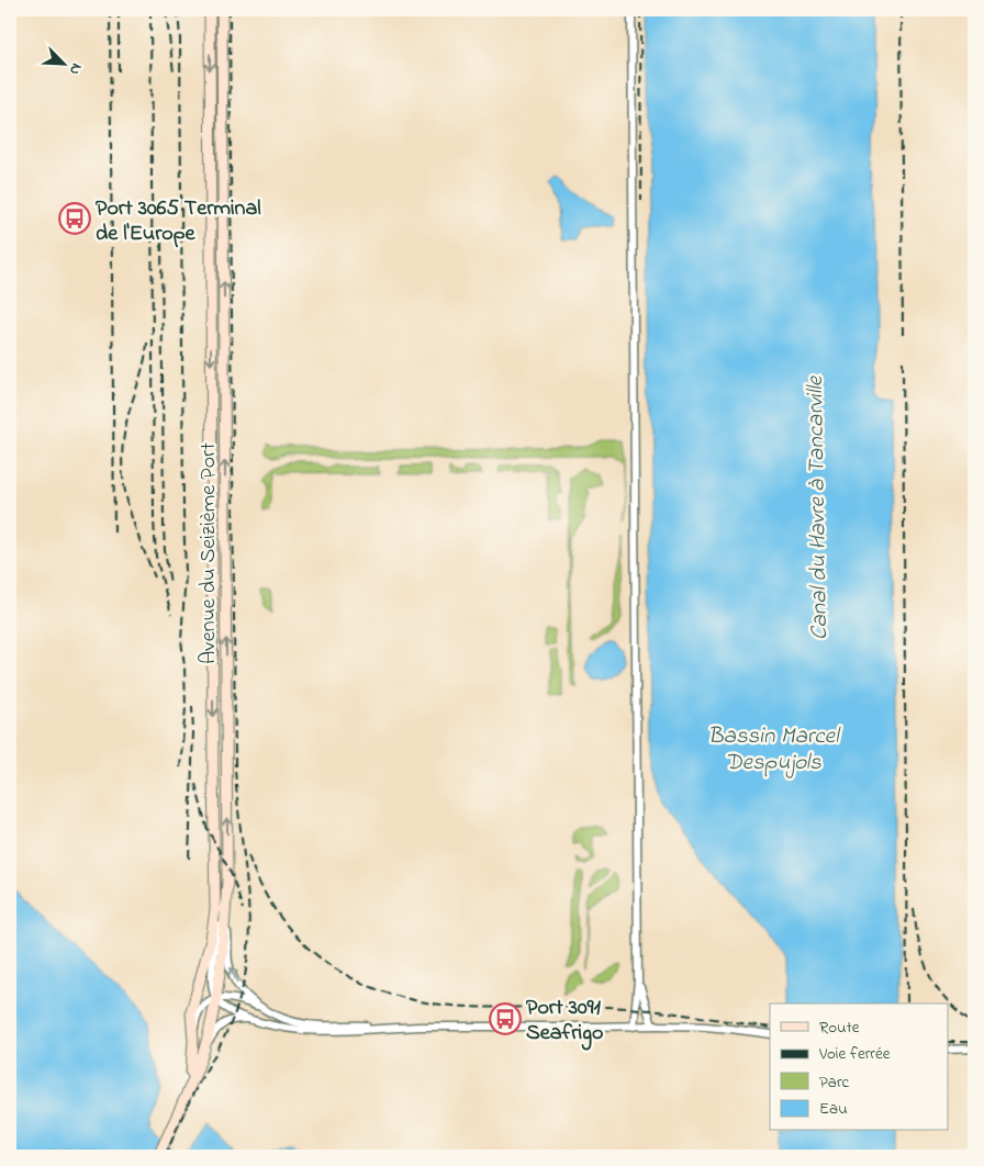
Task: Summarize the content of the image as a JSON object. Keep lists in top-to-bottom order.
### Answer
{
  "streets": {
    "main road": ["Avenue du Seizième Port"]
  },
  "water": ["Canal du Havre à Tancarville", "Bassin Marcel Despujols"],
  "places": {
    "bus stop": ["Port 3065 Terminal de l'Europe", "Port 3091 Seafrigo"]
  },
  "legend": [
    "Route",
    "Voie ferrée",
    "Parc",
    "Eau"
  ],
  "north": "bottom right"
}
